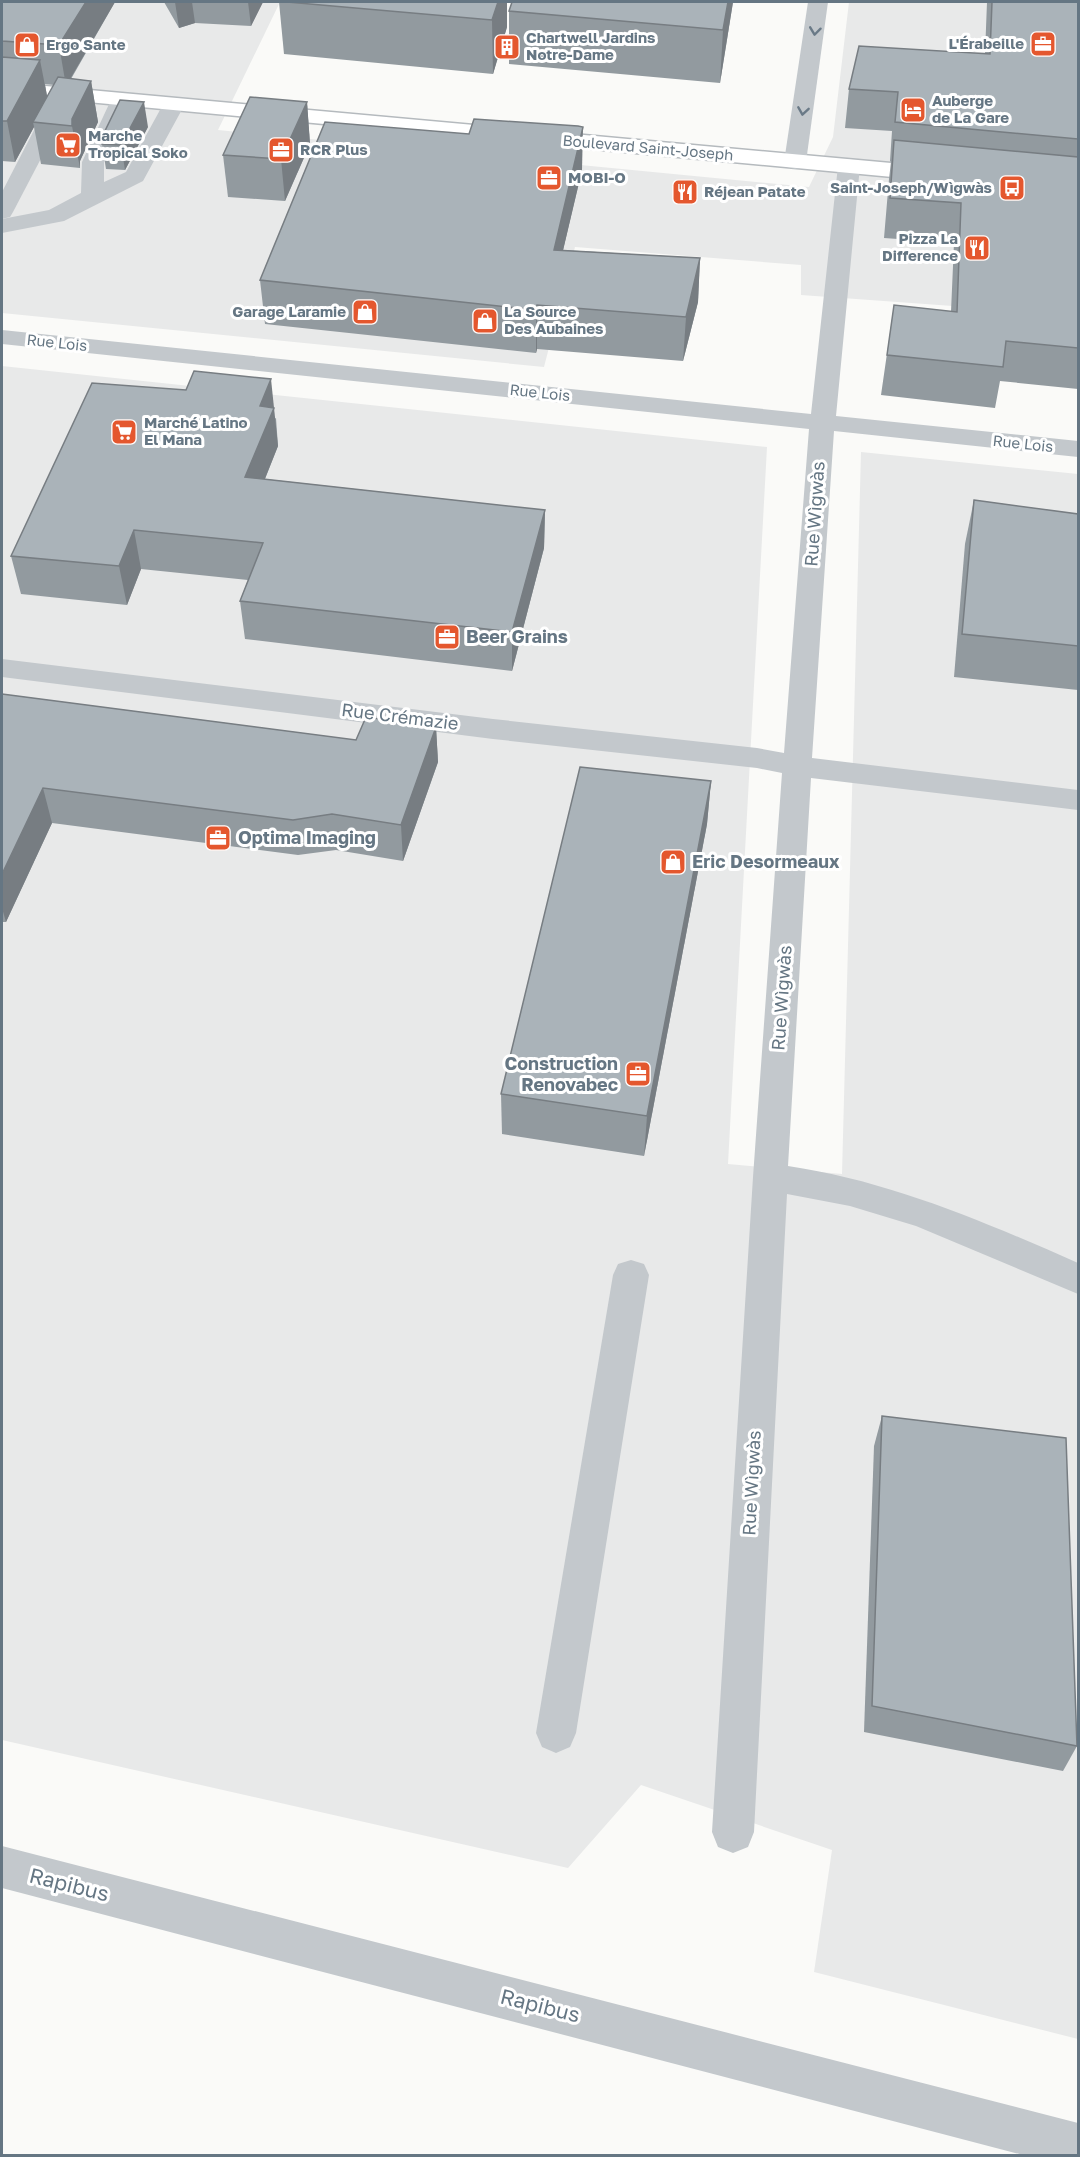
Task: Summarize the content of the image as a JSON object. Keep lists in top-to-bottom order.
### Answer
{
  "streets": {
    "main road": ["Boulevard Saint-Joseph"],
    "street": [
      "Rue Lois",
      "Rue Wìgwàs",
      "Rue Crémazie",
      "Rapibus"
    ]
  },
  "crossings": [
    ["Boulevard Saint-Joseph", "Rue Wìgwàs"],
    ["Rue Lois", "Rue Wìgwàs"],
    ["Rue Wìgwàs", "Rue Crémazie"]
  ],
  "places": {
    "office": [
      "L'Érabeille",
      "RCR Plus",
      "MOBI-O",
      "Beer Grains",
      "Optima Imaging",
      "Construction Renovabec"
    ],
    "shop": [
      "Ergo Sante",
      "Garage Laramie",
      "La Source Des Aubaines",
      "Eric Desormeaux"
    ],
    "building": ["Chartwell Jardins Notre-Dame"],
    "hotel": ["Auberge de La Gare"],
    "supermarket": ["Marche Tropical Soko", "Marché Latino El Mana"],
    "bus stop": ["Saint-Joseph/Wìgwàs"],
    "restaurant": ["Réjean Patate", "Pizza La Difference"]
  }
}
